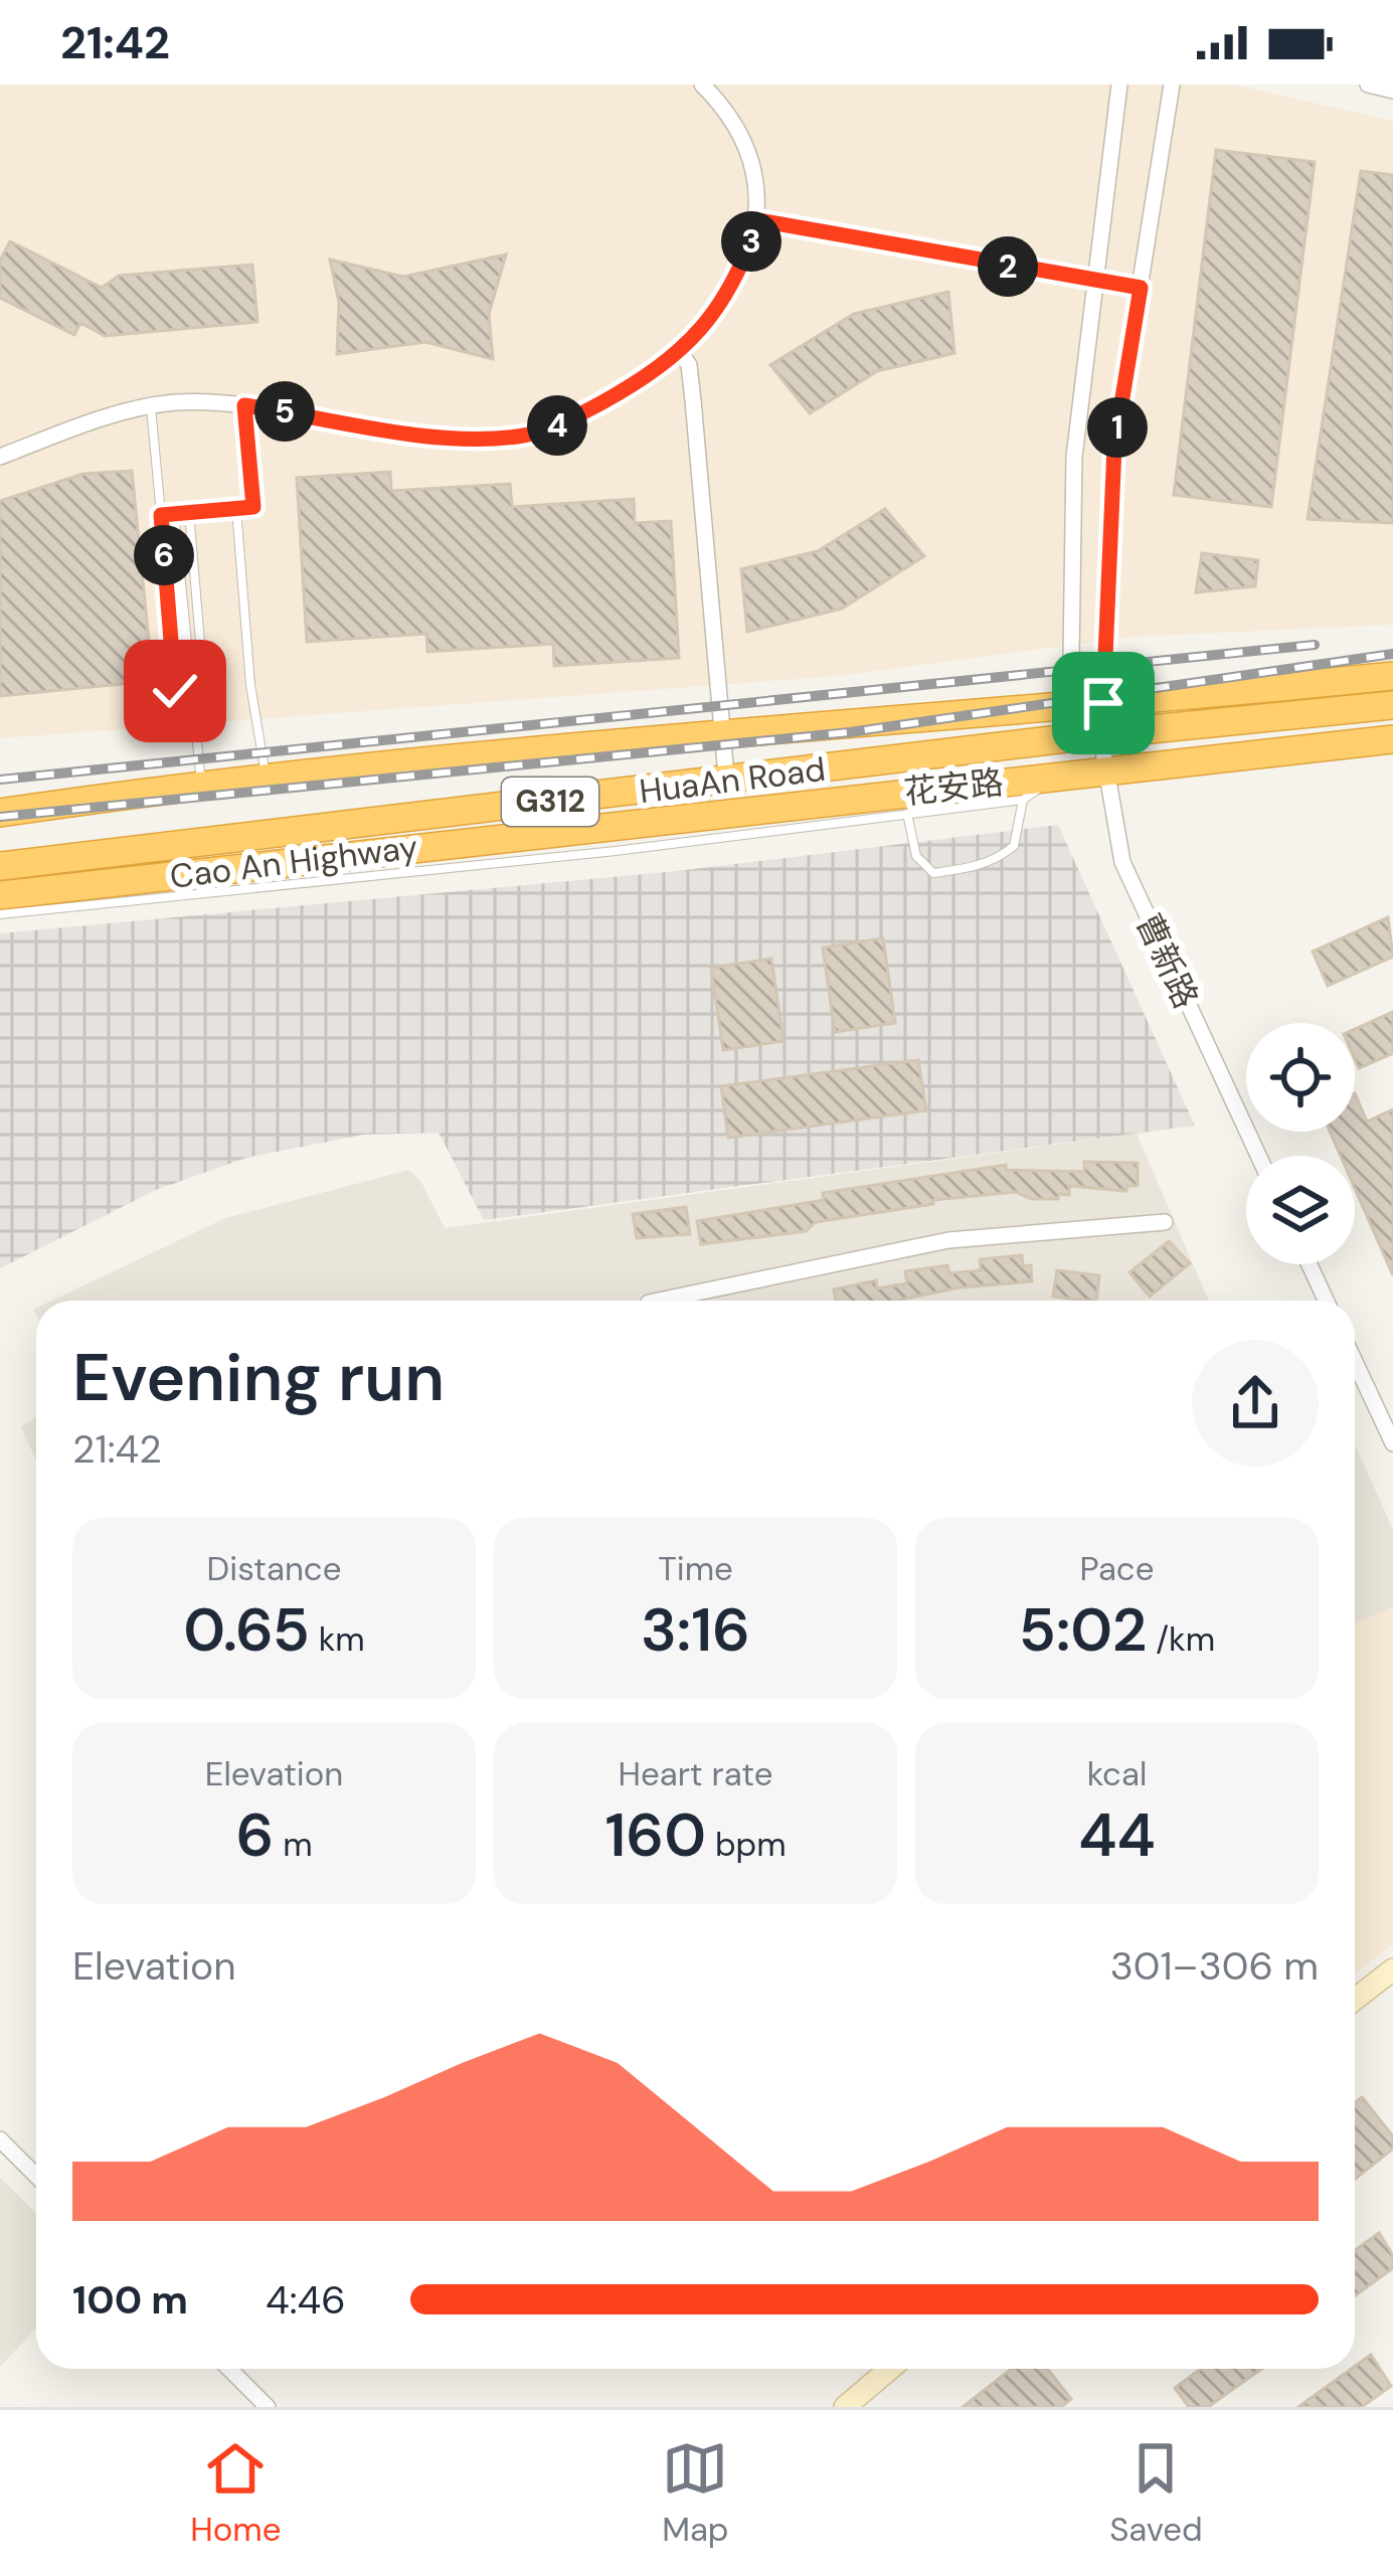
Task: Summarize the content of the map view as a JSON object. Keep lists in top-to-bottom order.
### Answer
{
  "streets": {
    "highway": ["HuaAn Road", "花安路", "G312"],
    "street": ["曹新路"]
  },
  "crossings": [
    ["HuaAn Road", "曹新路"],
    ["花安路", "曹新路"]
  ],
  "page": {
    "status": "21:42",
    "pins": [
      "3",
      "2",
      "5",
      "4",
      "1",
      "6"
    ],
    "heading": ["Evening run", "21:42"],
    "stats": [
      ["Distance", "0.65 km"],
      ["Time", "3:16"],
      ["Pace", "5:02 /km"],
      ["Elevation", "6 m"],
      ["Heart rate", "160 bpm"],
      ["kcal", "44"]
    ],
    "chart": ["Elevation", "301–306 m"],
    "list": [
      {
        "name": "100 m",
        "note": "4:46"
      }
    ],
    "tabs": ["Home", "Map", "Saved"]
  }
}
